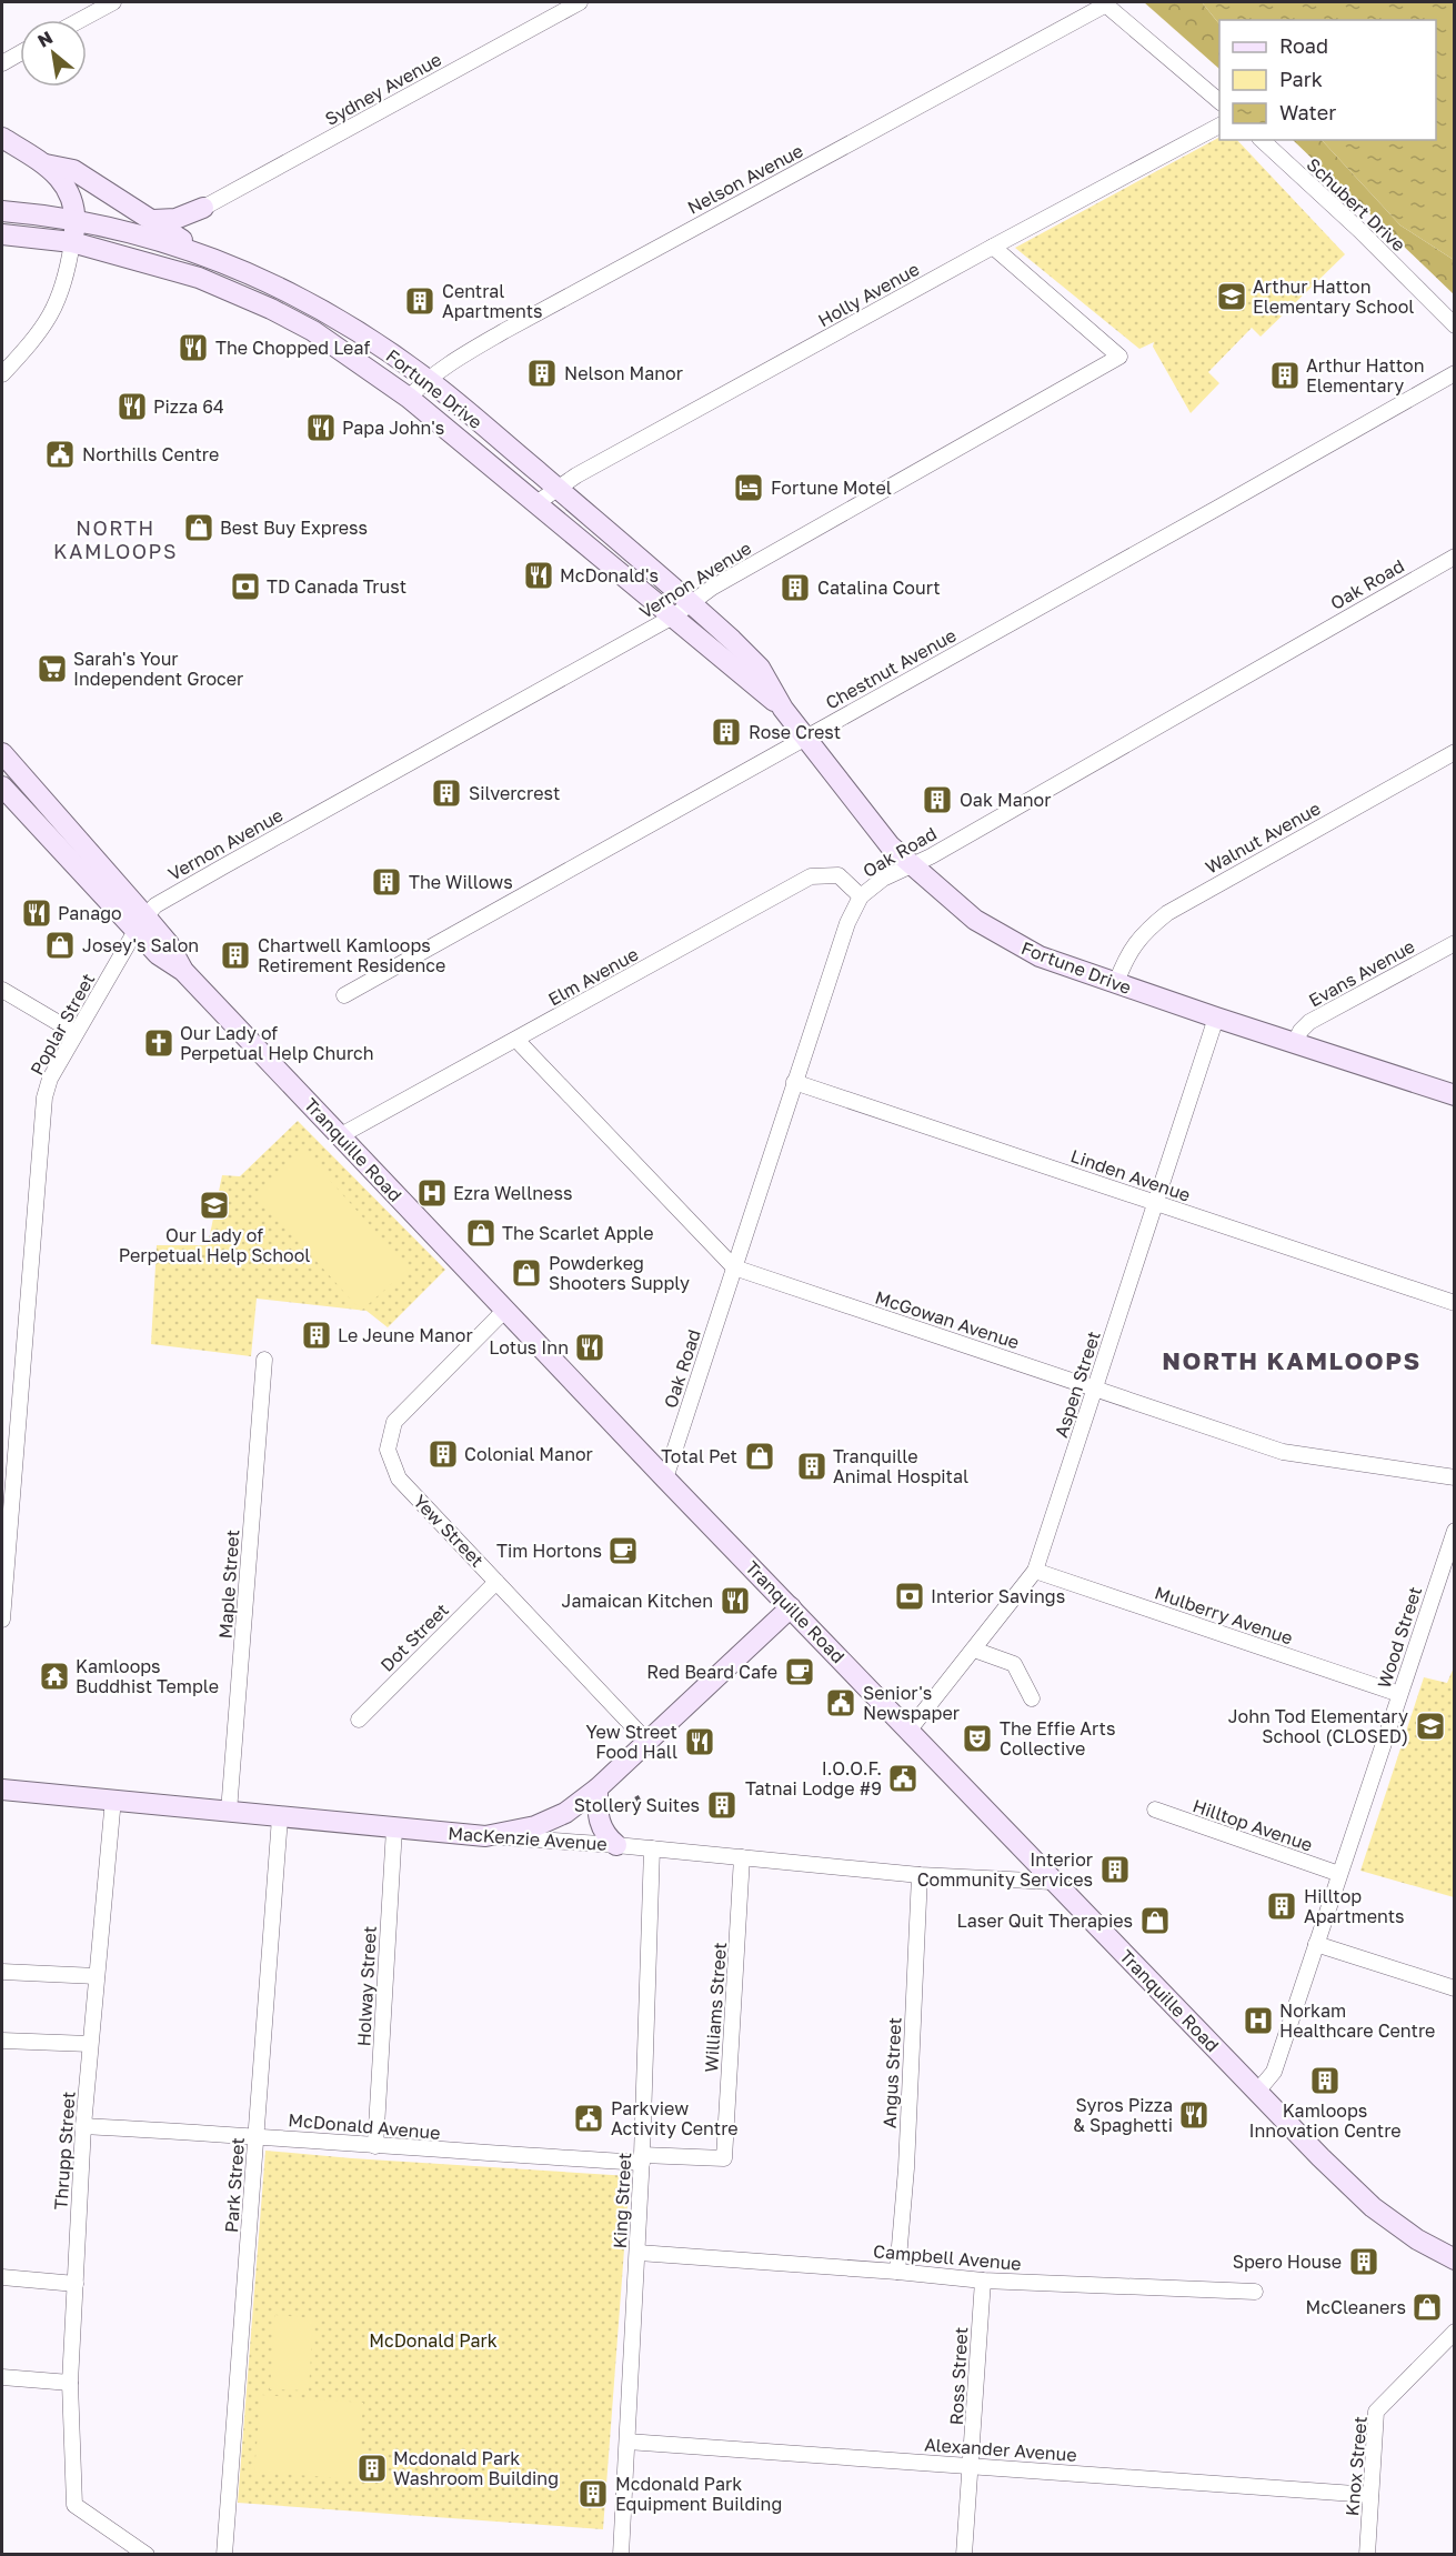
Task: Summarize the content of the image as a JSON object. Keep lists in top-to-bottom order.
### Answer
{
  "streets": {
    "main road": ["Fortune Drive", "Tranquille Road", "MacKenzie Avenue"],
    "street": [
      "Sydney Avenue",
      "Nelson Avenue",
      "Schubert Drive",
      "Holly Avenue",
      "Vernon Avenue",
      "Oak Road",
      "Chestnut Avenue",
      "Walnut Avenue",
      "Evans Avenue",
      "Elm Avenue",
      "Poplar Street",
      "Linden Avenue",
      "McGowan Avenue",
      "Aspen Street",
      "Yew Street",
      "Maple Street",
      "Mulberry Avenue",
      "Dot Street",
      "Wood Street",
      "Hilltop Avenue",
      "Holway Street",
      "Williams Street",
      "Angus Street",
      "McDonald Avenue",
      "Thrupp Street",
      "Park Street",
      "King Street",
      "Campbell Avenue",
      "Ross Street",
      "Alexander Avenue",
      "Knox Street"
    ]
  },
  "crossings": [
    ["Nelson Avenue", "Fortune Drive"],
    ["Holly Avenue", "Fortune Drive"],
    ["Holly Avenue", "Vernon Avenue"],
    ["Fortune Drive", "Vernon Avenue"],
    ["Fortune Drive", "Oak Road"],
    ["Fortune Drive", "Chestnut Avenue"],
    ["Fortune Drive", "Walnut Avenue"],
    ["Fortune Drive", "Evans Avenue"],
    ["Fortune Drive", "Aspen Street"],
    ["Vernon Avenue", "Poplar Street"],
    ["Vernon Avenue", "Tranquille Road"],
    ["Oak Road", "Elm Avenue"],
    ["Oak Road", "Tranquille Road"],
    ["Oak Road", "Linden Avenue"],
    ["Oak Road", "McGowan Avenue"],
    ["Elm Avenue", "Tranquille Road"],
    ["Elm Avenue", "McGowan Avenue"],
    ["Poplar Street", "Tranquille Road"],
    ["Tranquille Road", "Aspen Street"],
    ["Tranquille Road", "Yew Street"],
    ["Tranquille Road", "Wood Street"],
    ["Tranquille Road", "MacKenzie Avenue"],
    ["Linden Avenue", "Aspen Street"],
    ["McGowan Avenue", "Aspen Street"],
    ["Aspen Street", "Mulberry Avenue"],
    ["Yew Street", "Dot Street"],
    ["Maple Street", "MacKenzie Avenue"],
    ["Mulberry Avenue", "Wood Street"],
    ["Wood Street", "Hilltop Avenue"],
    ["MacKenzie Avenue", "Holway Street"],
    ["MacKenzie Avenue", "Williams Street"],
    ["MacKenzie Avenue", "Angus Street"],
    ["MacKenzie Avenue", "Thrupp Street"],
    ["MacKenzie Avenue", "Park Street"],
    ["MacKenzie Avenue", "King Street"],
    ["Holway Street", "McDonald Avenue"],
    ["Williams Street", "McDonald Avenue"],
    ["Williams Street", "King Street"],
    ["Angus Street", "Campbell Avenue"],
    ["McDonald Avenue", "Thrupp Street"],
    ["McDonald Avenue", "Park Street"],
    ["McDonald Avenue", "King Street"],
    ["King Street", "Campbell Avenue"],
    ["King Street", "Alexander Avenue"],
    ["Campbell Avenue", "Ross Street"],
    ["Ross Street", "Alexander Avenue"],
    ["Alexander Avenue", "Knox Street"]
  ],
  "districts": ["NORTH KAMLOOPS", "NORTH KAMLOOPS"],
  "parks": ["McDonald Park"],
  "places": {
    "school or university": ["Arthur Hatton Elementary School", "Our Lady of Perpetual Help School", "John Tod Elementary School (CLOSED)"],
    "building": [
      "Central Apartments",
      "Nelson Manor",
      "Arthur Hatton Elementary",
      "Catalina Court",
      "Rose Crest",
      "Silvercrest",
      "Oak Manor",
      "The Willows",
      "Chartwell Kamloops Retirement Residence",
      "Le Jeune Manor",
      "Colonial Manor",
      "Tranquille Animal Hospital",
      "Stollery Suites",
      "Interior Community Services",
      "Hilltop Apartments",
      "Kamloops Innovation Centre",
      "Spero House",
      "Mcdonald Park Washroom Building",
      "Mcdonald Park Equipment Building"
    ],
    "restaurant": [
      "The Chopped Leaf",
      "Pizza 64",
      "Papa John's",
      "McDonald's",
      "Panago",
      "Lotus Inn",
      "Jamaican Kitchen",
      "Yew Street Food Hall",
      "Syros Pizza & Spaghetti"
    ],
    "public building": [
      "Northills Centre",
      "Senior's Newspaper",
      "I.O.O.F. Tatnai Lodge #9",
      "Parkview Activity Centre"
    ],
    "hotel": ["Fortune Motel"],
    "shop": [
      "Best Buy Express",
      "Josey's Salon",
      "The Scarlet Apple",
      "Powderkeg Shooters Supply",
      "Total Pet",
      "Laser Quit Therapies",
      "McCleaners"
    ],
    "bank": ["TD Canada Trust", "Interior Savings"],
    "supermarket": ["Sarah's Your Independent Grocer"],
    "church": ["Our Lady of Perpetual Help Church"],
    "hospital": ["Ezra Wellness", "Norkam Healthcare Centre"],
    "cafe": ["Tim Hortons", "Red Beard Cafe"],
    "temple": ["Kamloops Buddhist Temple"],
    "theatre": ["The Effie Arts Collective"]
  },
  "legend": ["Road", "Park", "Water"],
  "north": "top left"
}
